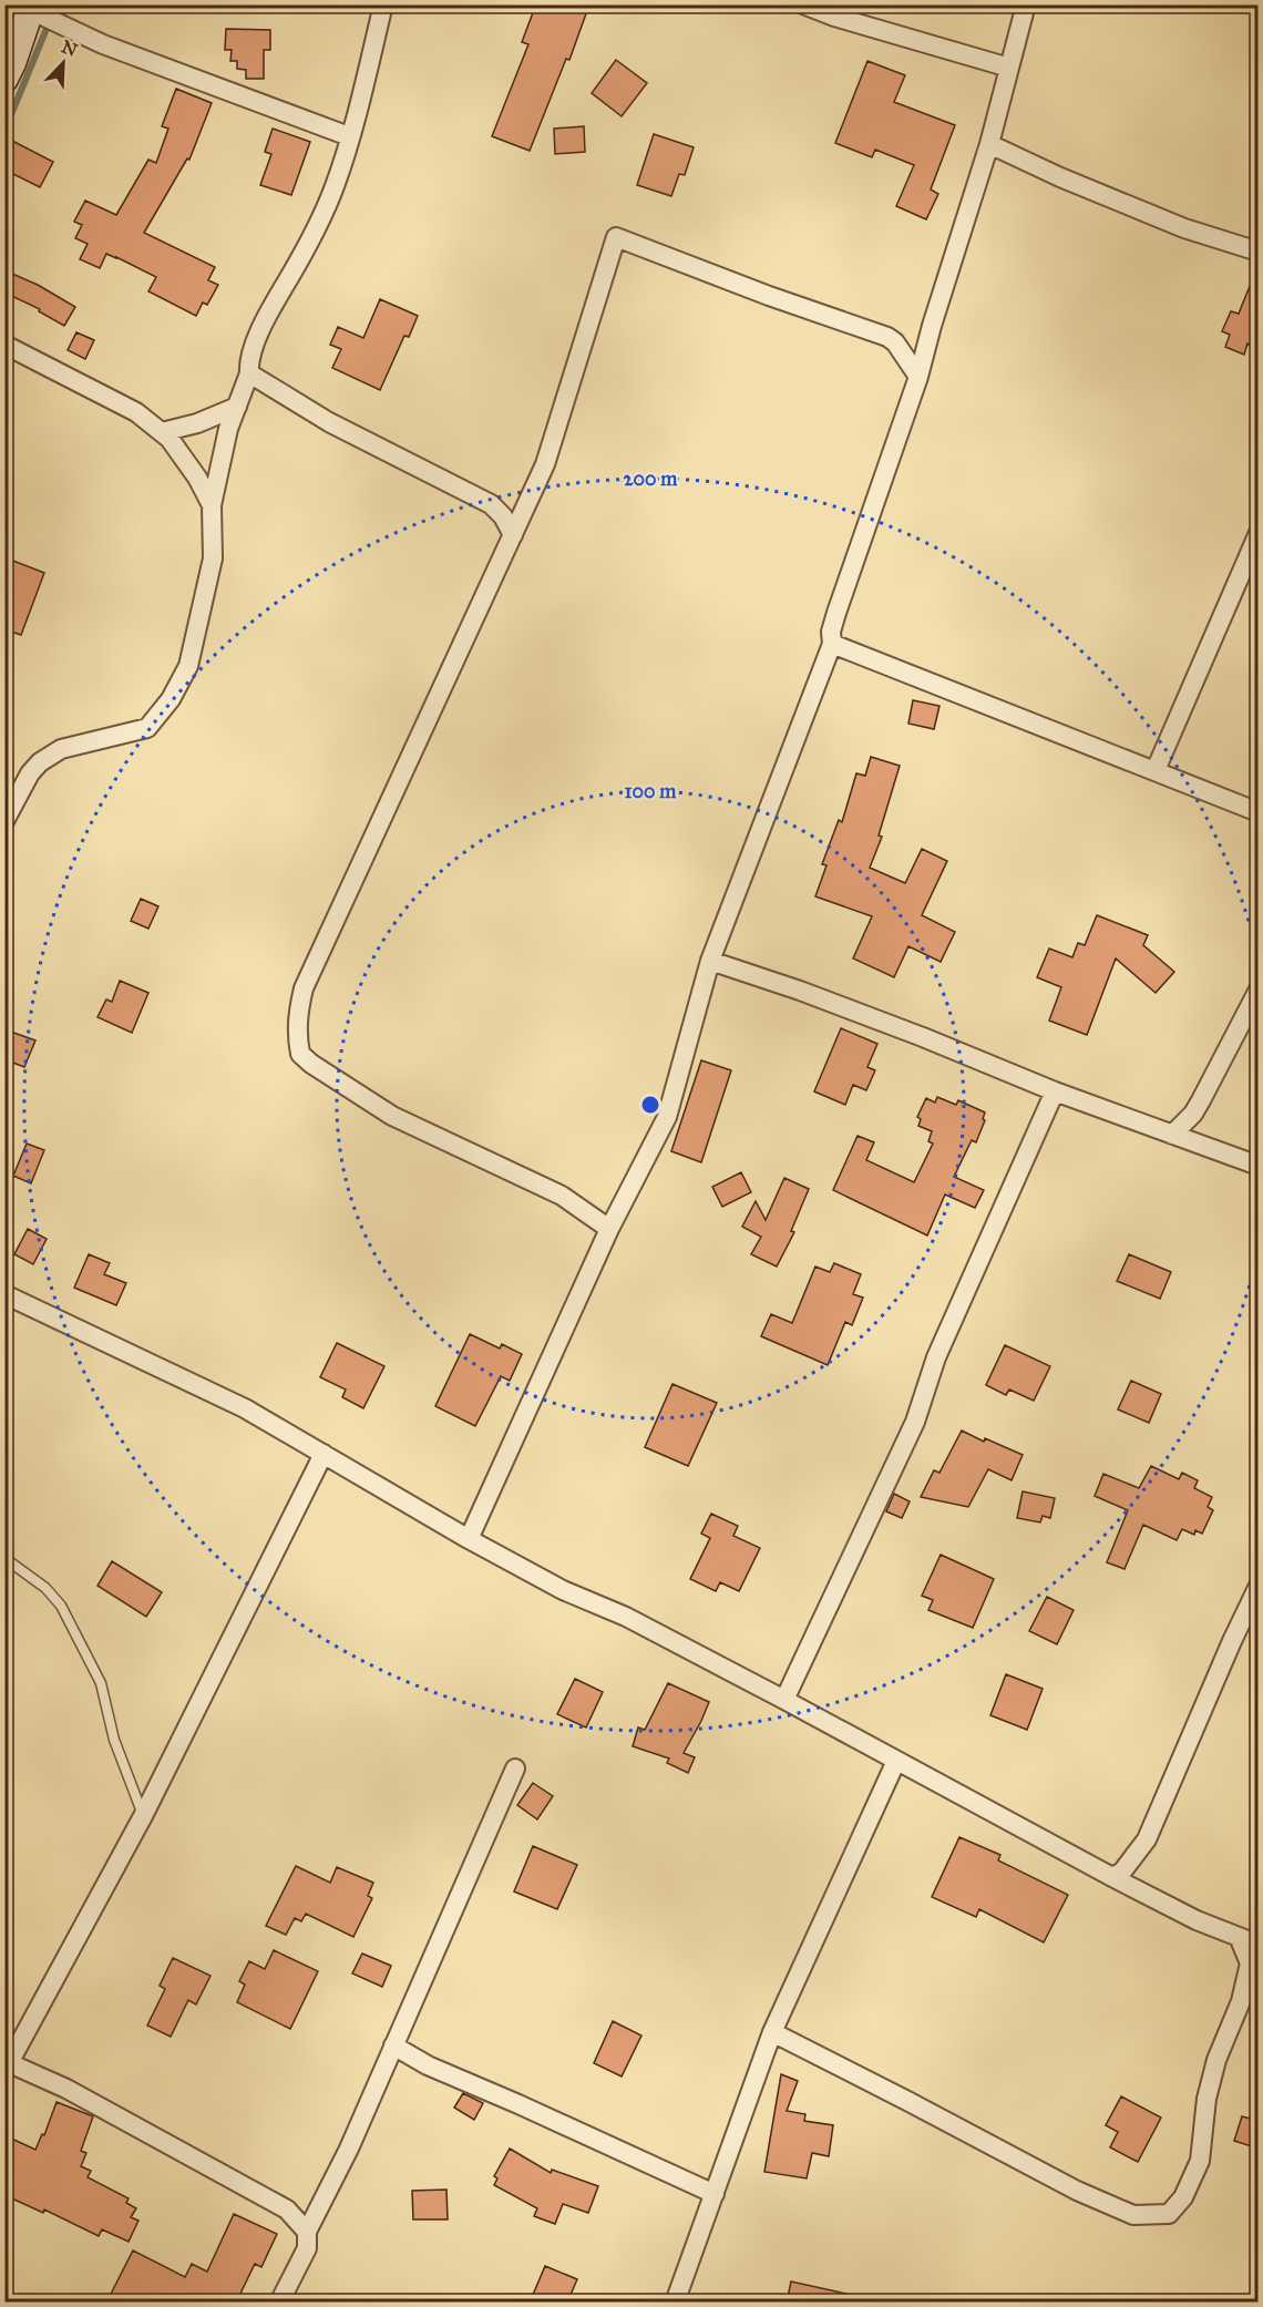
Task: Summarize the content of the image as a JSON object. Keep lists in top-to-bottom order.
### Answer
{
  "north": "top right",
  "rings": ["200 m", "100 m"]
}
